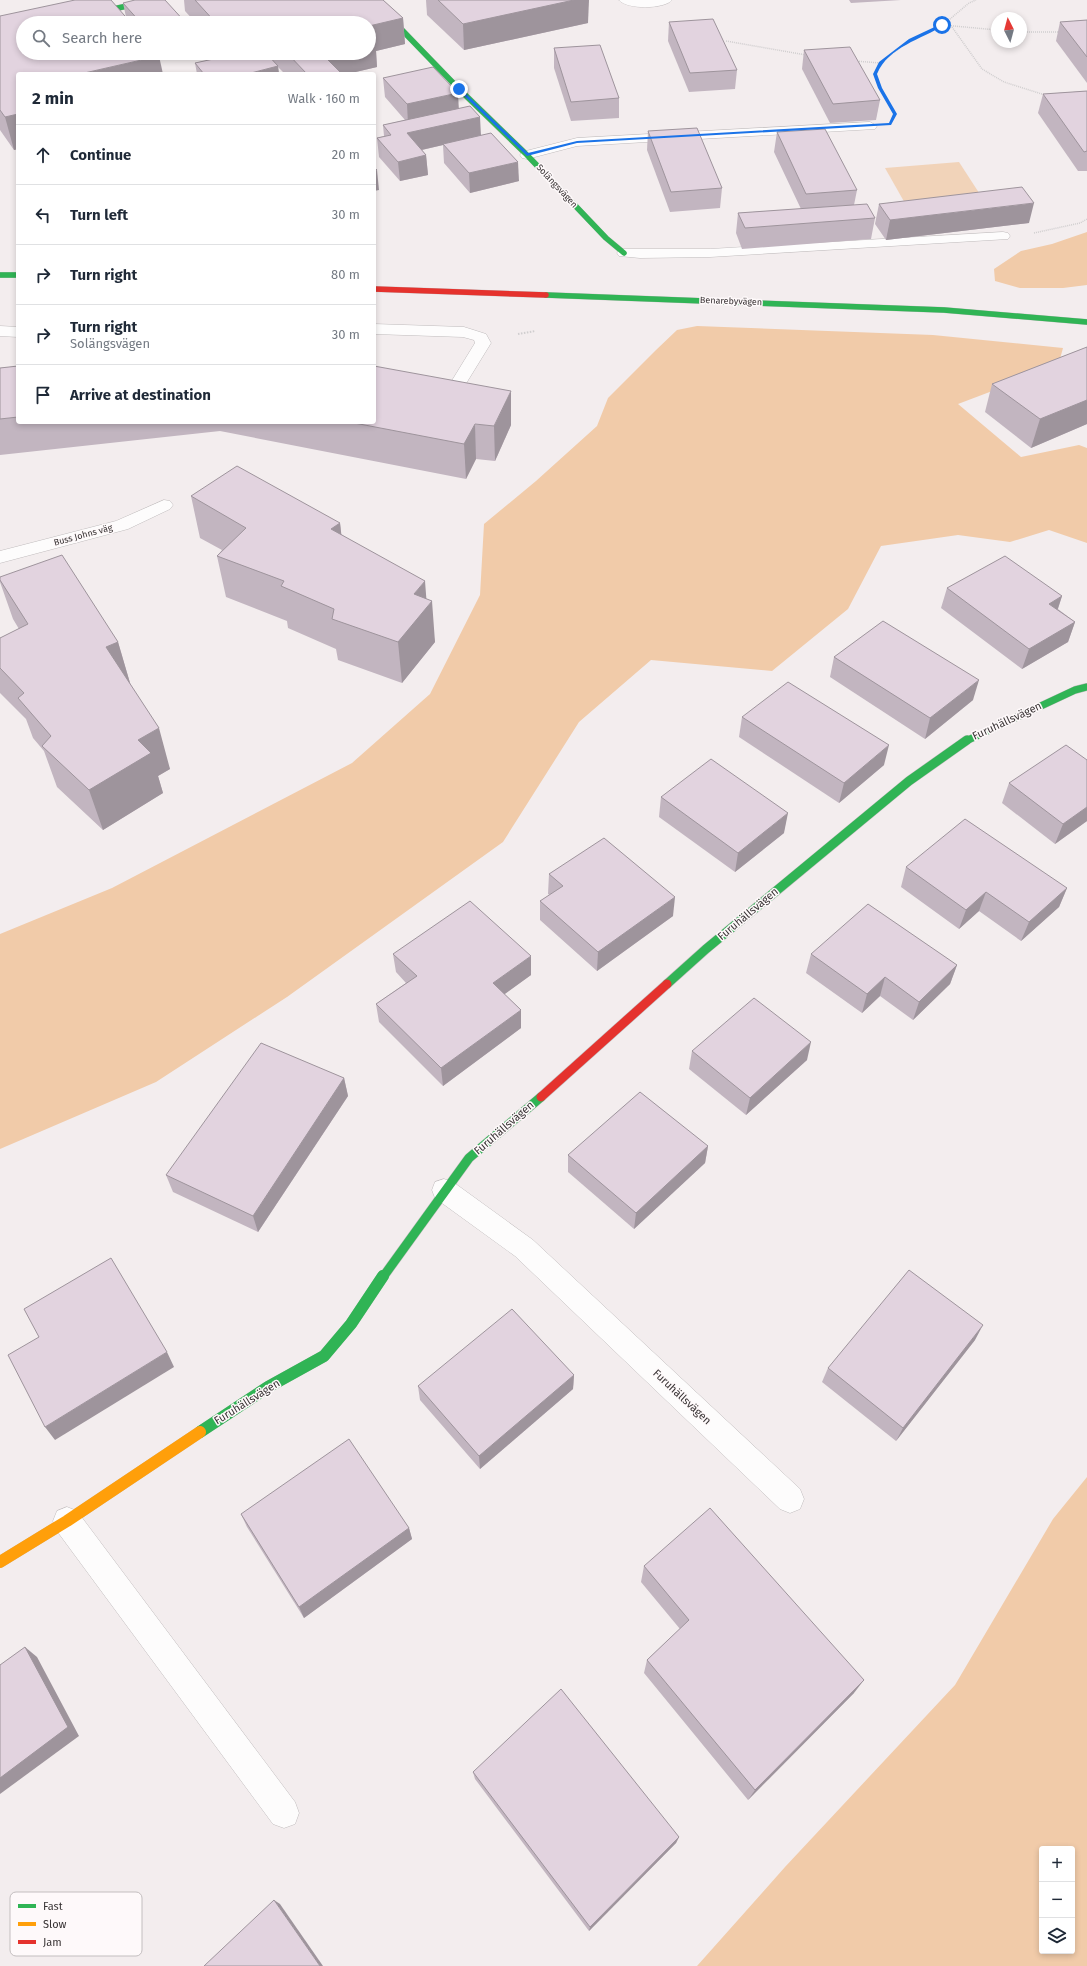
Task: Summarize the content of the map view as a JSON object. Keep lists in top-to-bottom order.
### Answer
{
  "streets": {
    "street": ["Solängsvägen", "Benarebyvägen", "Furuhällsvägen"],
    "lane": ["Buss Johns väg"]
  },
  "legend": ["Fast", "Slow", "Jam"],
  "north": "top",
  "page": {
    "search": "Search here",
    "heading": ["2 min", "Walk · 160 m"],
    "list": [
      ["Continue", "20 m"],
      ["Turn left", "30 m"],
      ["Turn right", "80 m"],
      ["Turn right", "Solängsvägen", "30 m"],
      "Arrive at destination"
    ],
    "map_buttons": ["+", "−"]
  }
}
